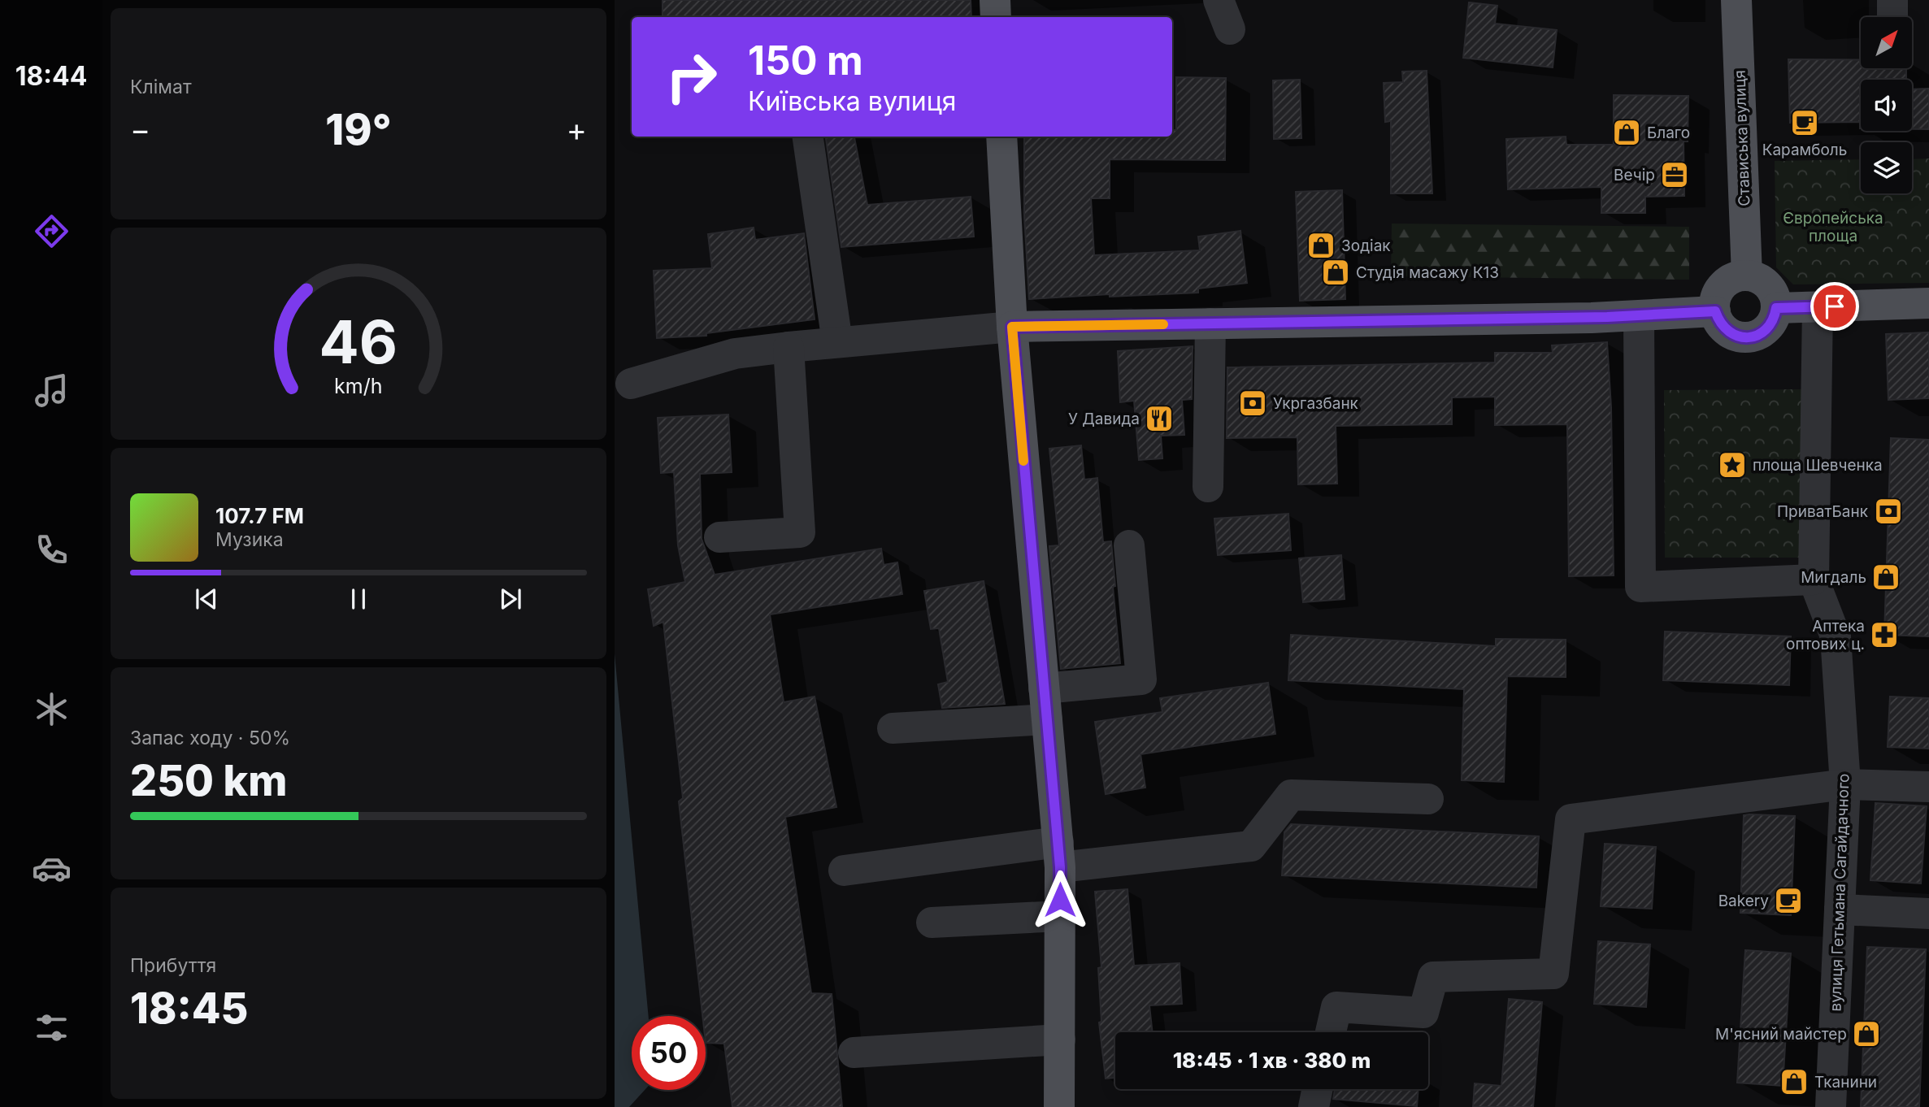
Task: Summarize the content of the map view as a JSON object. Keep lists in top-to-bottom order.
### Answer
{
  "streets": {
    "main road": ["Стависька вулиця"],
    "street": ["вулиця Гетьмана Сагайдачного"]
  },
  "parks": ["Європейська площа"],
  "places": {
    "cafe": ["Карамболь", "Bakery"],
    "shop": [
      "Благо",
      "Зодіак",
      "Студія масажу К13",
      "Мигдаль",
      "М'ясний майстер",
      "Тканини"
    ],
    "office": ["Вечір"],
    "bank": ["Укргазбанк", "ПриватБанк"],
    "restaurant": ["У Давида"],
    "place": ["площа Шевченка"],
    "pharmacy": ["Аптека оптових ц."]
  },
  "north": "top right",
  "page": {
    "tabs": "18:44",
    "tile": [
      "Клімат",
      ["Запас ходу · 50%", "250 km"],
      ["Прибуття", "18:45"]
    ],
    "turn": ["150 m", "Київська вулиця"],
    "heat": ["−", "19°", "+"],
    "song": ["107.7 FM", "Музика"],
    "limit": "50",
    "trip": "18:45 · 1 хв · 380 m",
    "gauge": ["46", "km/h"]
  }
}
